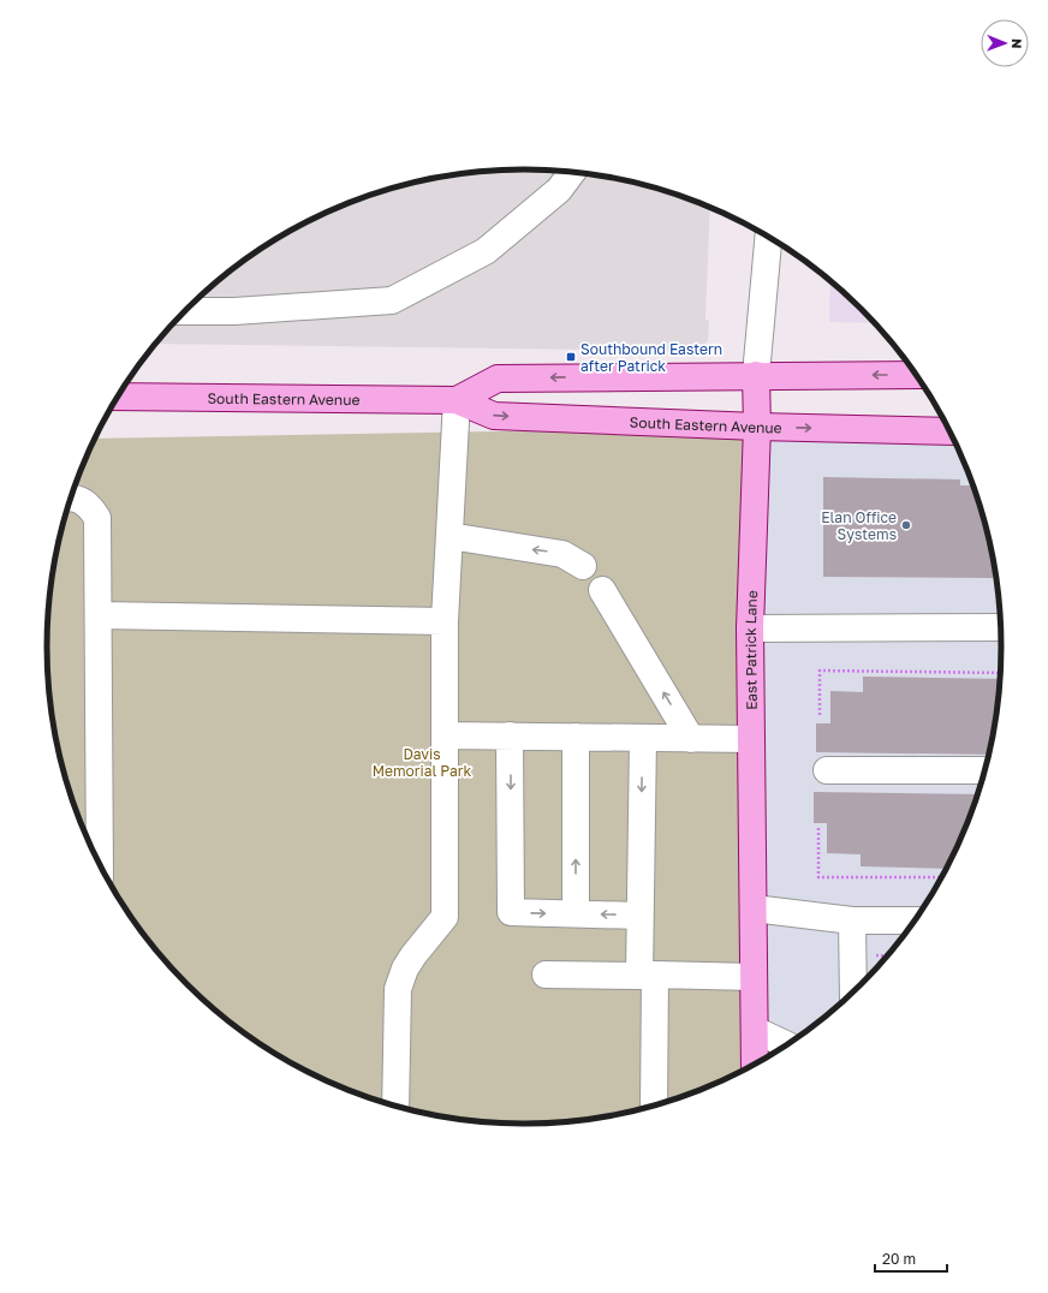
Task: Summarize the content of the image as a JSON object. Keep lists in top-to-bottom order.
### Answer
{
  "streets": {
    "main road": ["South Eastern Avenue", "East Patrick Lane"]
  },
  "crossings": [
    ["South Eastern Avenue", "East Patrick Lane"]
  ],
  "parks": ["Davis Memorial Park"],
  "places": {
    "transit": ["Southbound Eastern after Patrick"],
    "other": ["Elan Office Systems"]
  },
  "scale_bar": "20 m",
  "north": "right"
}
